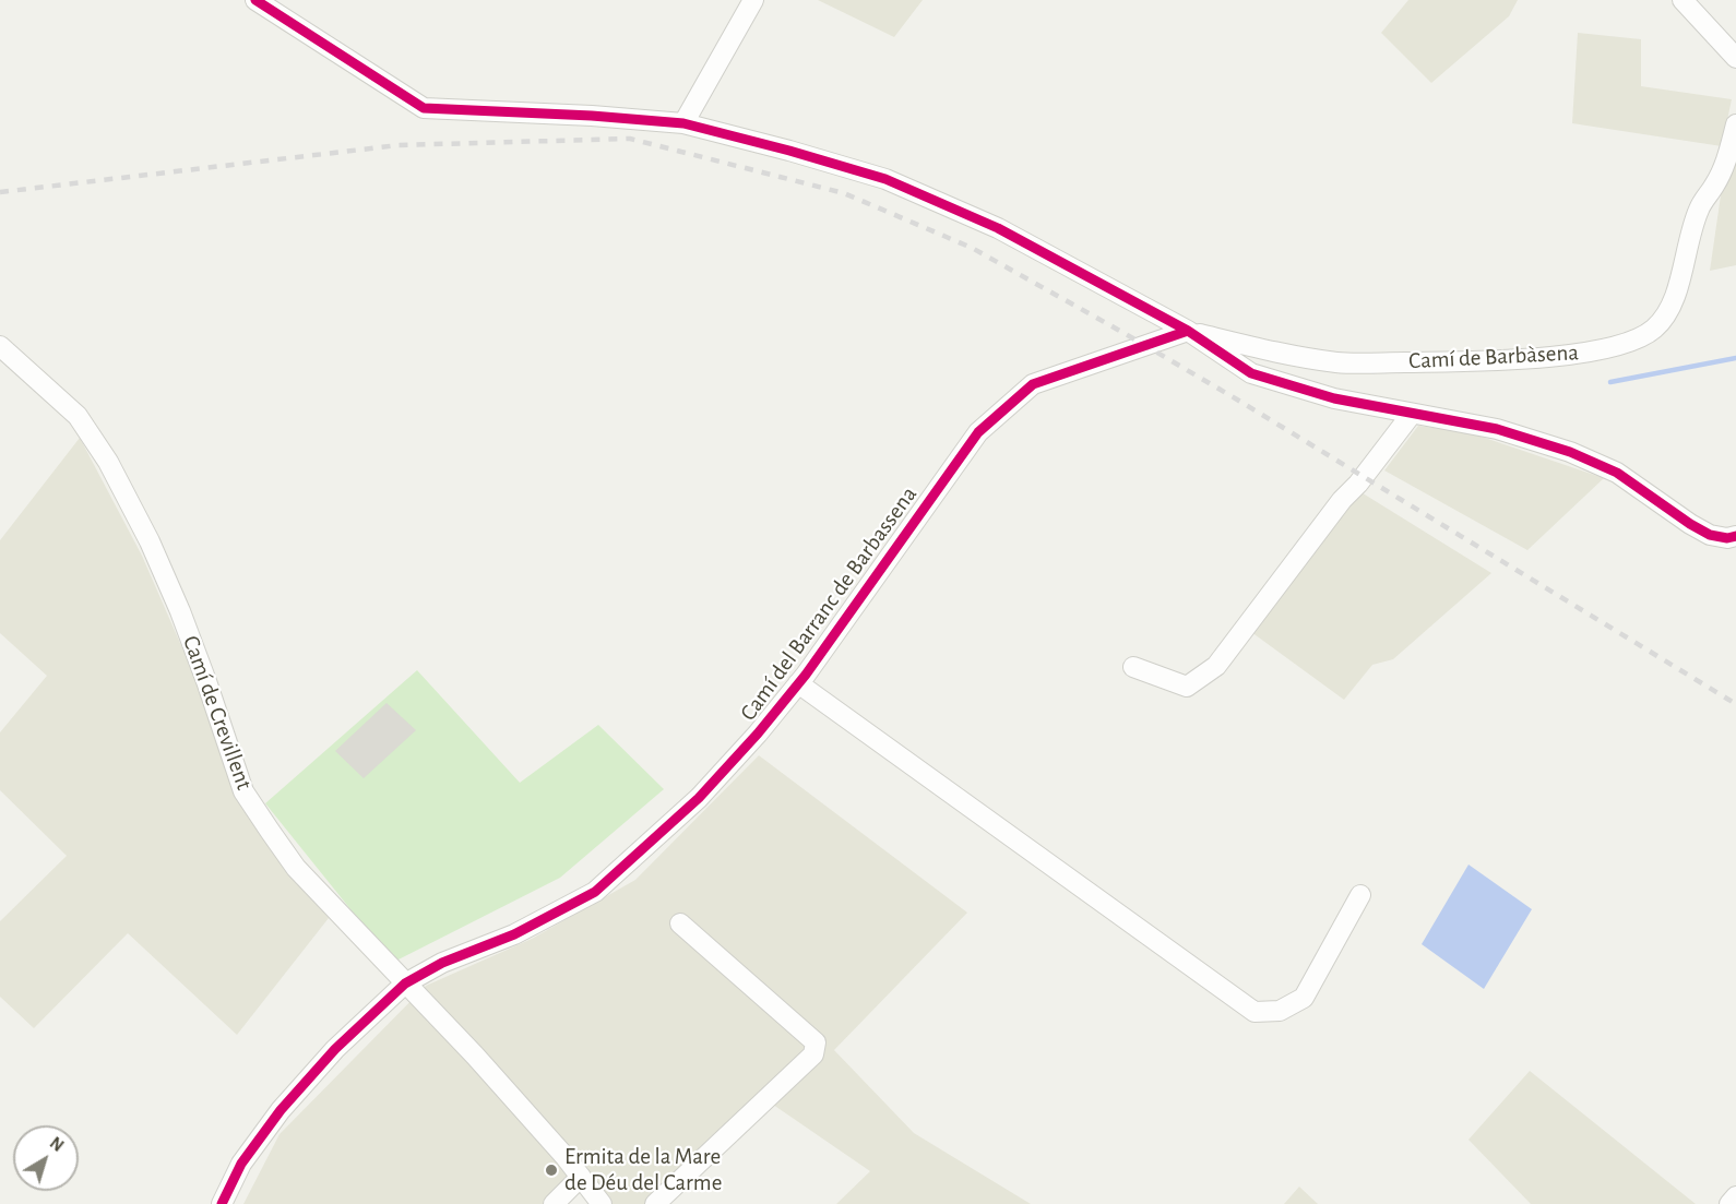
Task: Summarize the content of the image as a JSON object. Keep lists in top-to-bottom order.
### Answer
{
  "streets": {
    "street": ["Camí de Barbàsena", "Camí del Barranc de Barbassena", "Camí de Crevillent"]
  },
  "crossings": [
    ["Camí de Barbàsena", "Camí del Barranc de Barbassena"],
    ["Camí del Barranc de Barbassena", "Camí de Crevillent"]
  ],
  "places": ["Ermita de la Mare de Déu del Carme"],
  "north": "top right"
}
